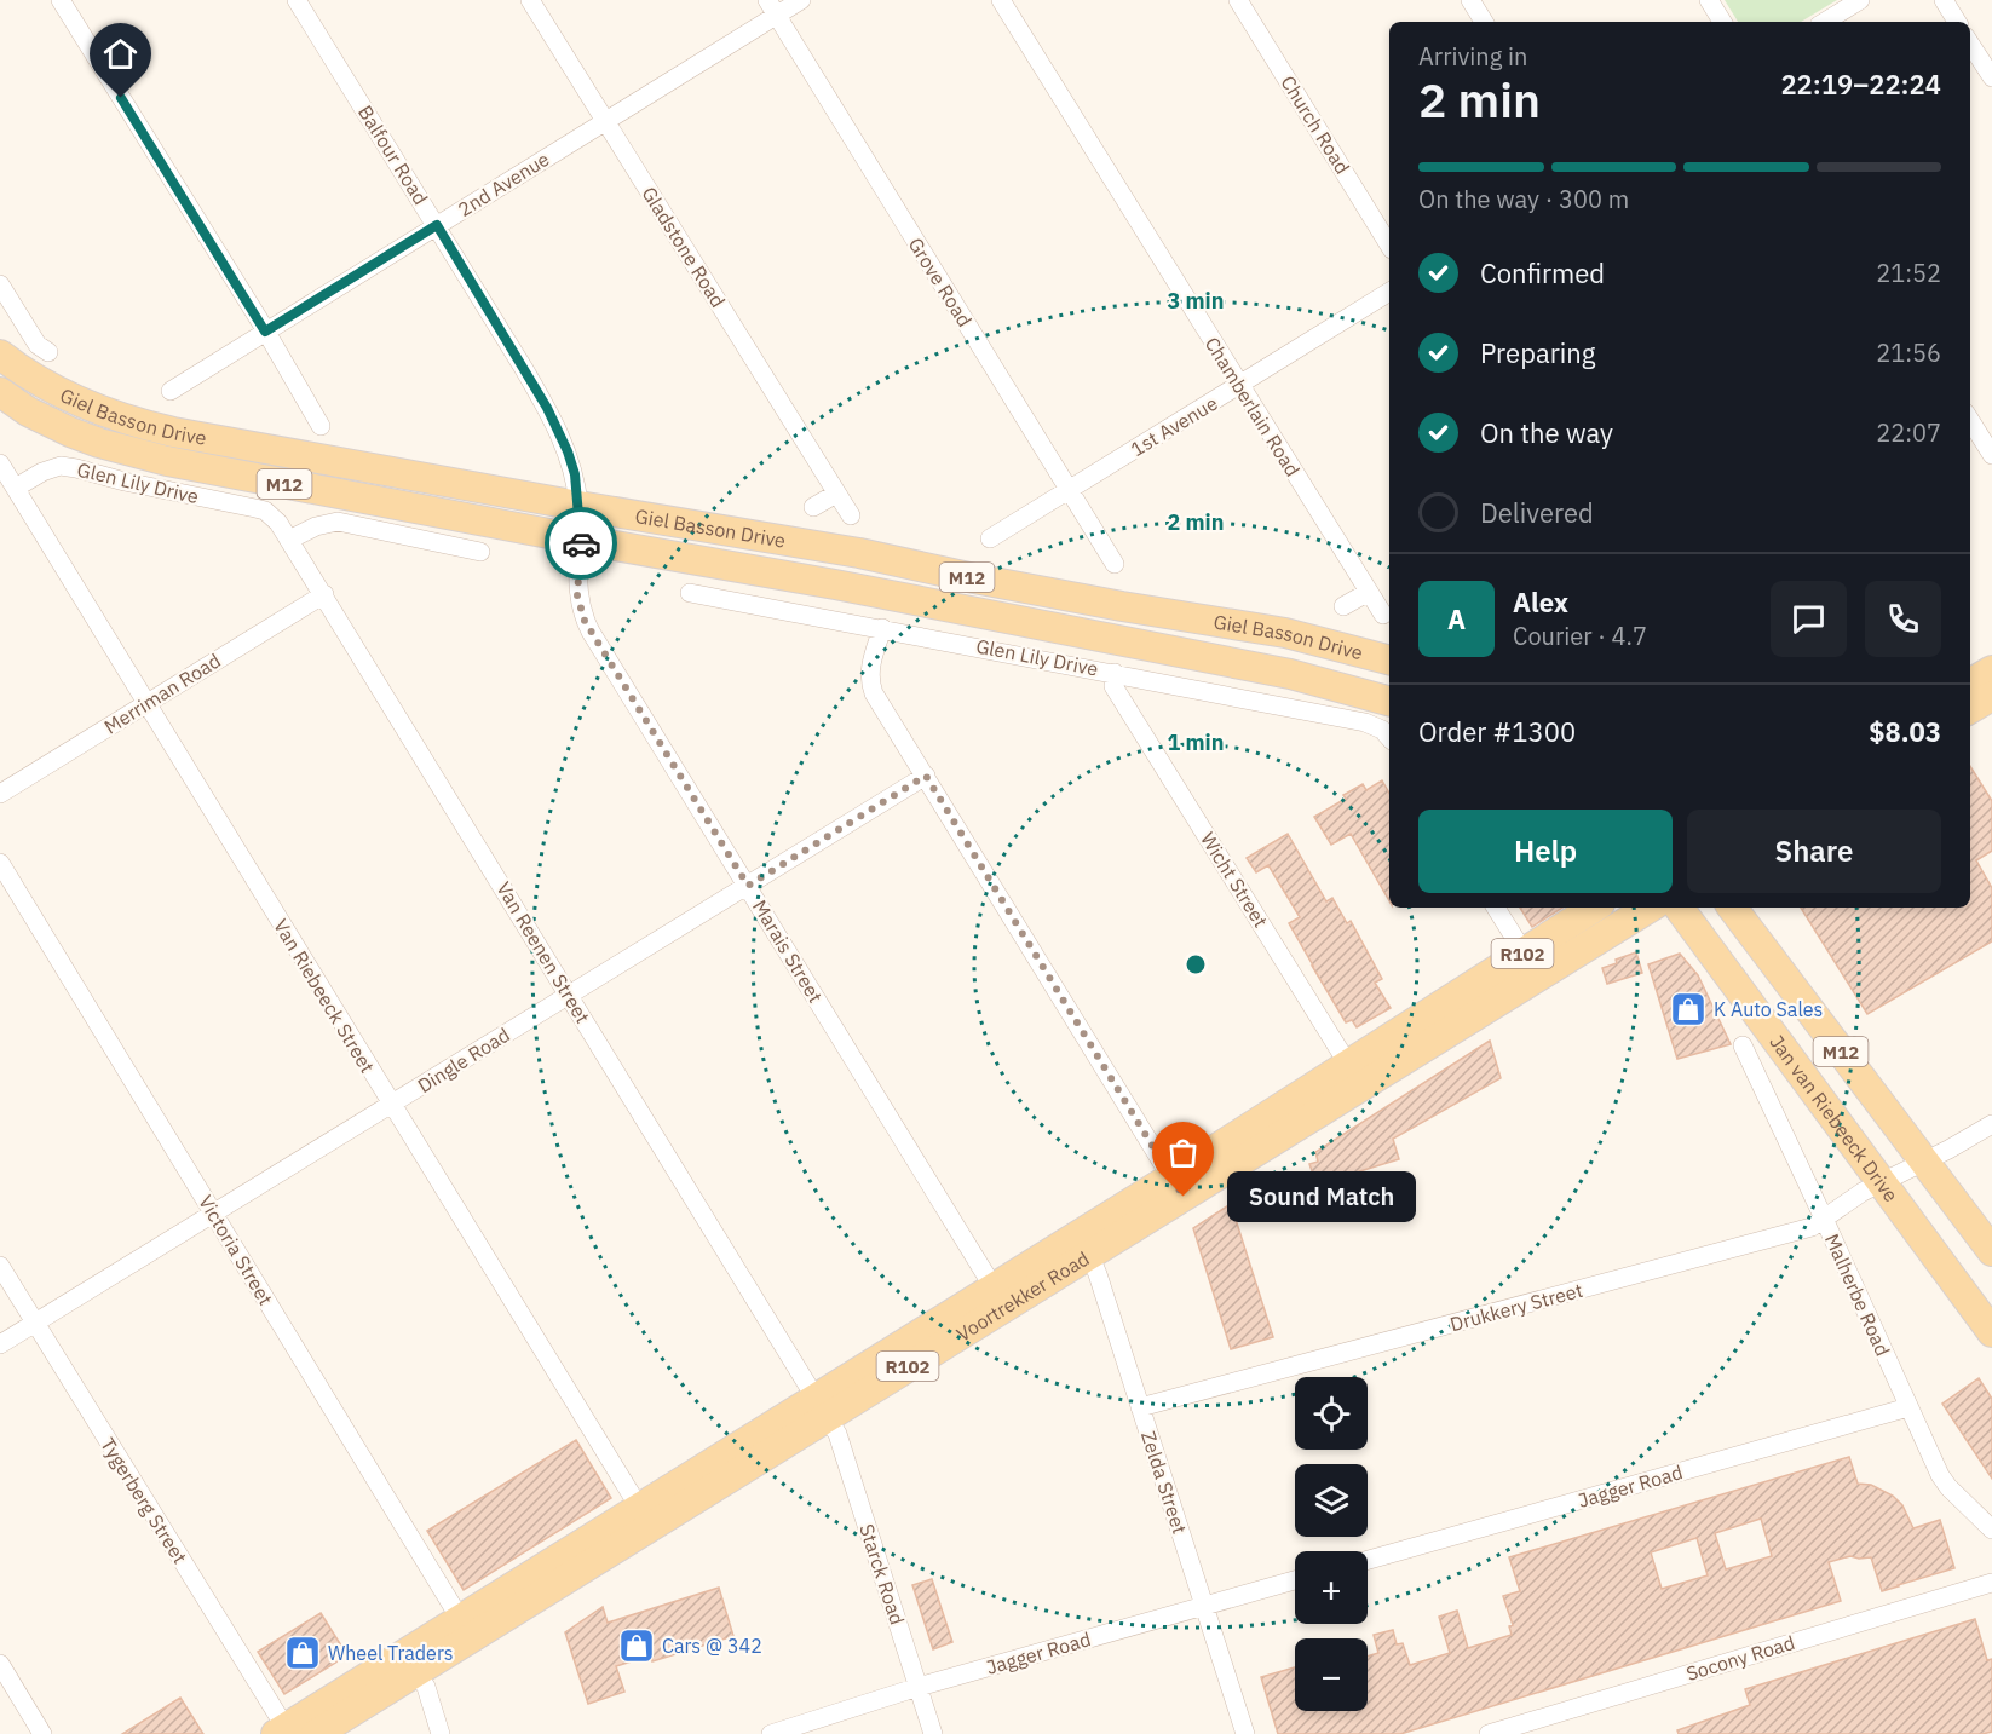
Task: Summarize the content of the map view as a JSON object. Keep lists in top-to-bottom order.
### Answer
{
  "streets": {
    "main road": [
      "Giel Basson Drive",
      "M12",
      "R102",
      "Jan van Riebeeck Drive",
      "Voortrekker Road"
    ],
    "street": [
      "Church Road",
      "Balfour Road",
      "2nd Avenue",
      "Gladstone Road",
      "Grove Road",
      "Chamberlain Road",
      "1st Avenue",
      "Glen Lily Drive",
      "Merriman Road",
      "Wicht Street",
      "Marais Street",
      "Van Reenen Street",
      "Van Riebeeck Street",
      "Dingle Road",
      "Victoria Street",
      "Malherbe Road",
      "Drukkery Street",
      "Zelda Street",
      "Jagger Road",
      "Tygerberg Street",
      "Starck Road",
      "Socony Road"
    ]
  },
  "crossings": [
    ["Balfour Road", "2nd Avenue"],
    ["Balfour Road", "Giel Basson Drive"],
    ["Balfour Road", "Marais Street"],
    ["2nd Avenue", "Gladstone Road"],
    ["2nd Avenue", "Grove Road"],
    ["Grove Road", "1st Avenue"],
    ["Chamberlain Road", "1st Avenue"],
    ["Giel Basson Drive", "Marais Street"],
    ["Glen Lily Drive", "Wicht Street"],
    ["Glen Lily Drive", "Van Reenen Street"],
    ["Glen Lily Drive", "Van Riebeeck Street"],
    ["M12", "Drukkery Street"],
    ["Merriman Road", "Van Reenen Street"],
    ["Merriman Road", "Van Riebeeck Street"],
    ["Wicht Street", "Voortrekker Road"],
    ["Marais Street", "Dingle Road"],
    ["Marais Street", "Voortrekker Road"],
    ["Van Reenen Street", "Dingle Road"],
    ["Van Reenen Street", "Voortrekker Road"],
    ["Van Reenen Street", "Starck Road"],
    ["Van Riebeeck Street", "Dingle Road"],
    ["Van Riebeeck Street", "Voortrekker Road"],
    ["Dingle Road", "Victoria Street"],
    ["Dingle Road", "Tygerberg Street"],
    ["Jan van Riebeeck Drive", "Drukkery Street"],
    ["Victoria Street", "Voortrekker Road"],
    ["Malherbe Road", "Drukkery Street"],
    ["Malherbe Road", "Jagger Road"],
    ["Voortrekker Road", "Zelda Street"],
    ["Voortrekker Road", "Tygerberg Street"],
    ["Voortrekker Road", "Starck Road"],
    ["Drukkery Street", "Zelda Street"],
    ["Zelda Street", "Jagger Road"],
    ["Jagger Road", "Starck Road"]
  ],
  "places": {
    "shop": ["K Auto Sales", "Cars @ 342", "Wheel Traders"],
    "other": ["Sound Match"]
  },
  "page": {
    "heading": ["2 min", "Arriving in", "22:19–22:24"],
    "panel": [
      "Alex",
      "Courier · 4.7",
      "Order #1300",
      "$8.03"
    ],
    "bar": "On the way · 300 m",
    "list": [
      ["Confirmed", "21:52"],
      ["Preparing", "21:56"],
      ["On the way", "22:07"],
      "Delivered"
    ],
    "round": "A",
    "buttons": ["Help", "Share"],
    "bubble": "Sound Match",
    "map_buttons": ["+", "−"]
  },
  "rings": ["3 min", "2 min", "1 min"]
}
